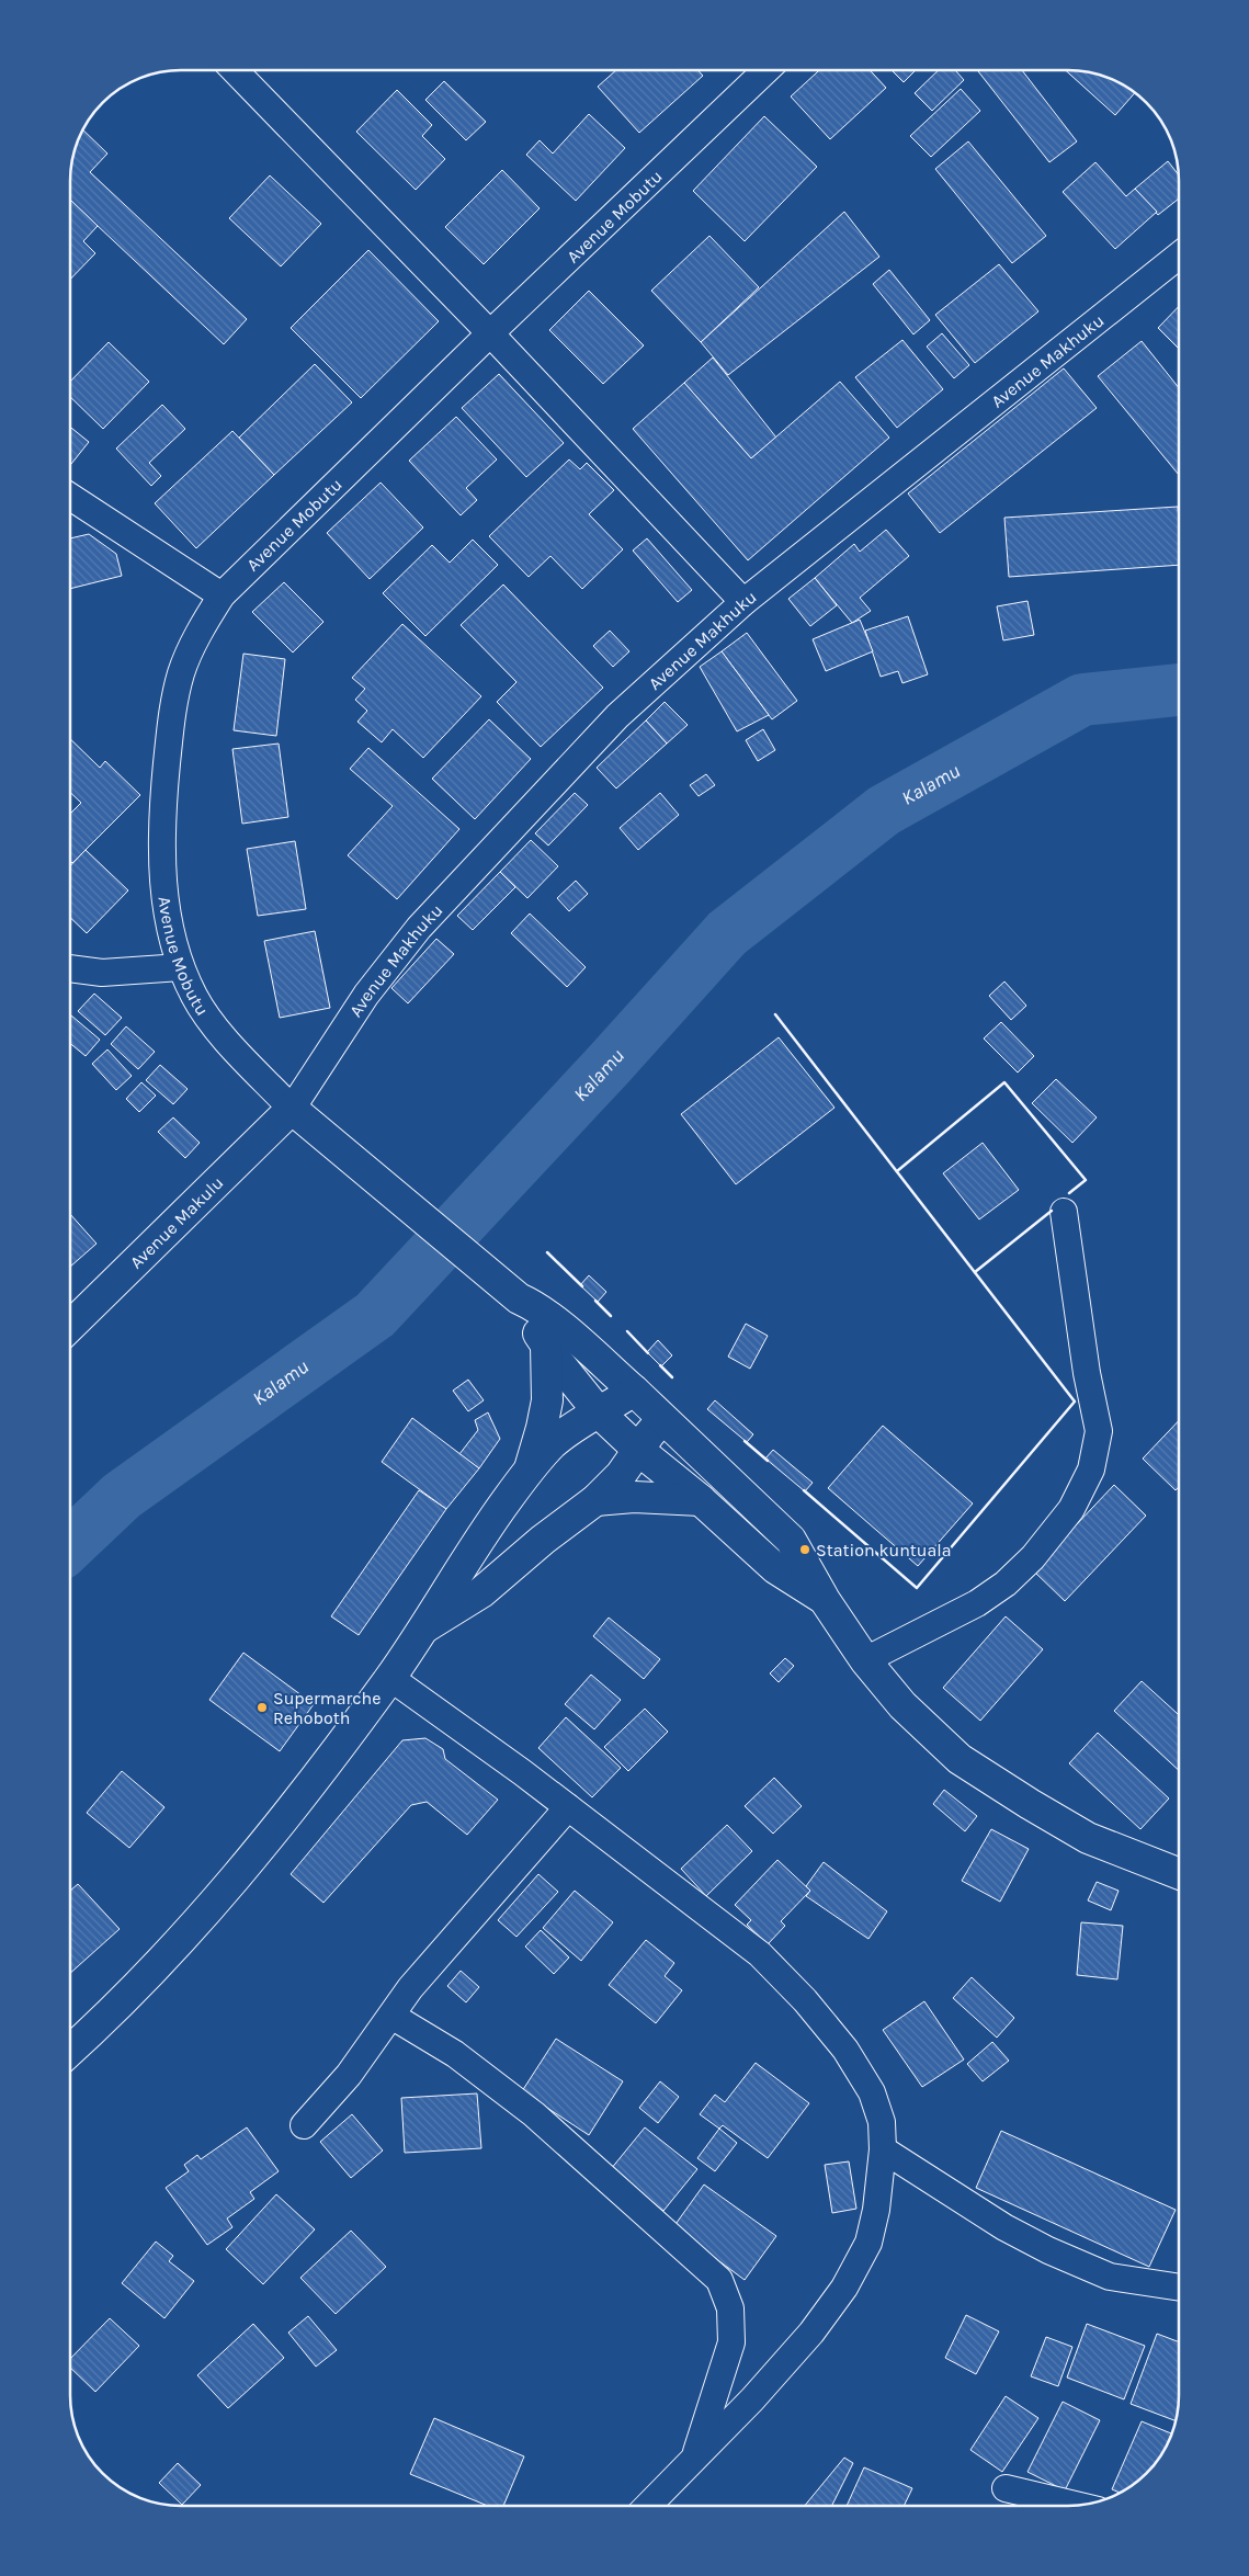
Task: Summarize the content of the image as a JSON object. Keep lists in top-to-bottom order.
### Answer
{
  "streets": {
    "main road": ["Avenue Makulu"],
    "street": ["Avenue Mobutu", "Avenue Makhuku"]
  },
  "crossings": [
    ["Avenue Mobutu", "Avenue Makhuku"],
    ["Avenue Mobutu", "Avenue Makulu"],
    ["Avenue Makhuku", "Avenue Makulu"]
  ],
  "water": ["Kalamu"],
  "places": ["Station kuntuala", "Supermarche Rehoboth"]
}
